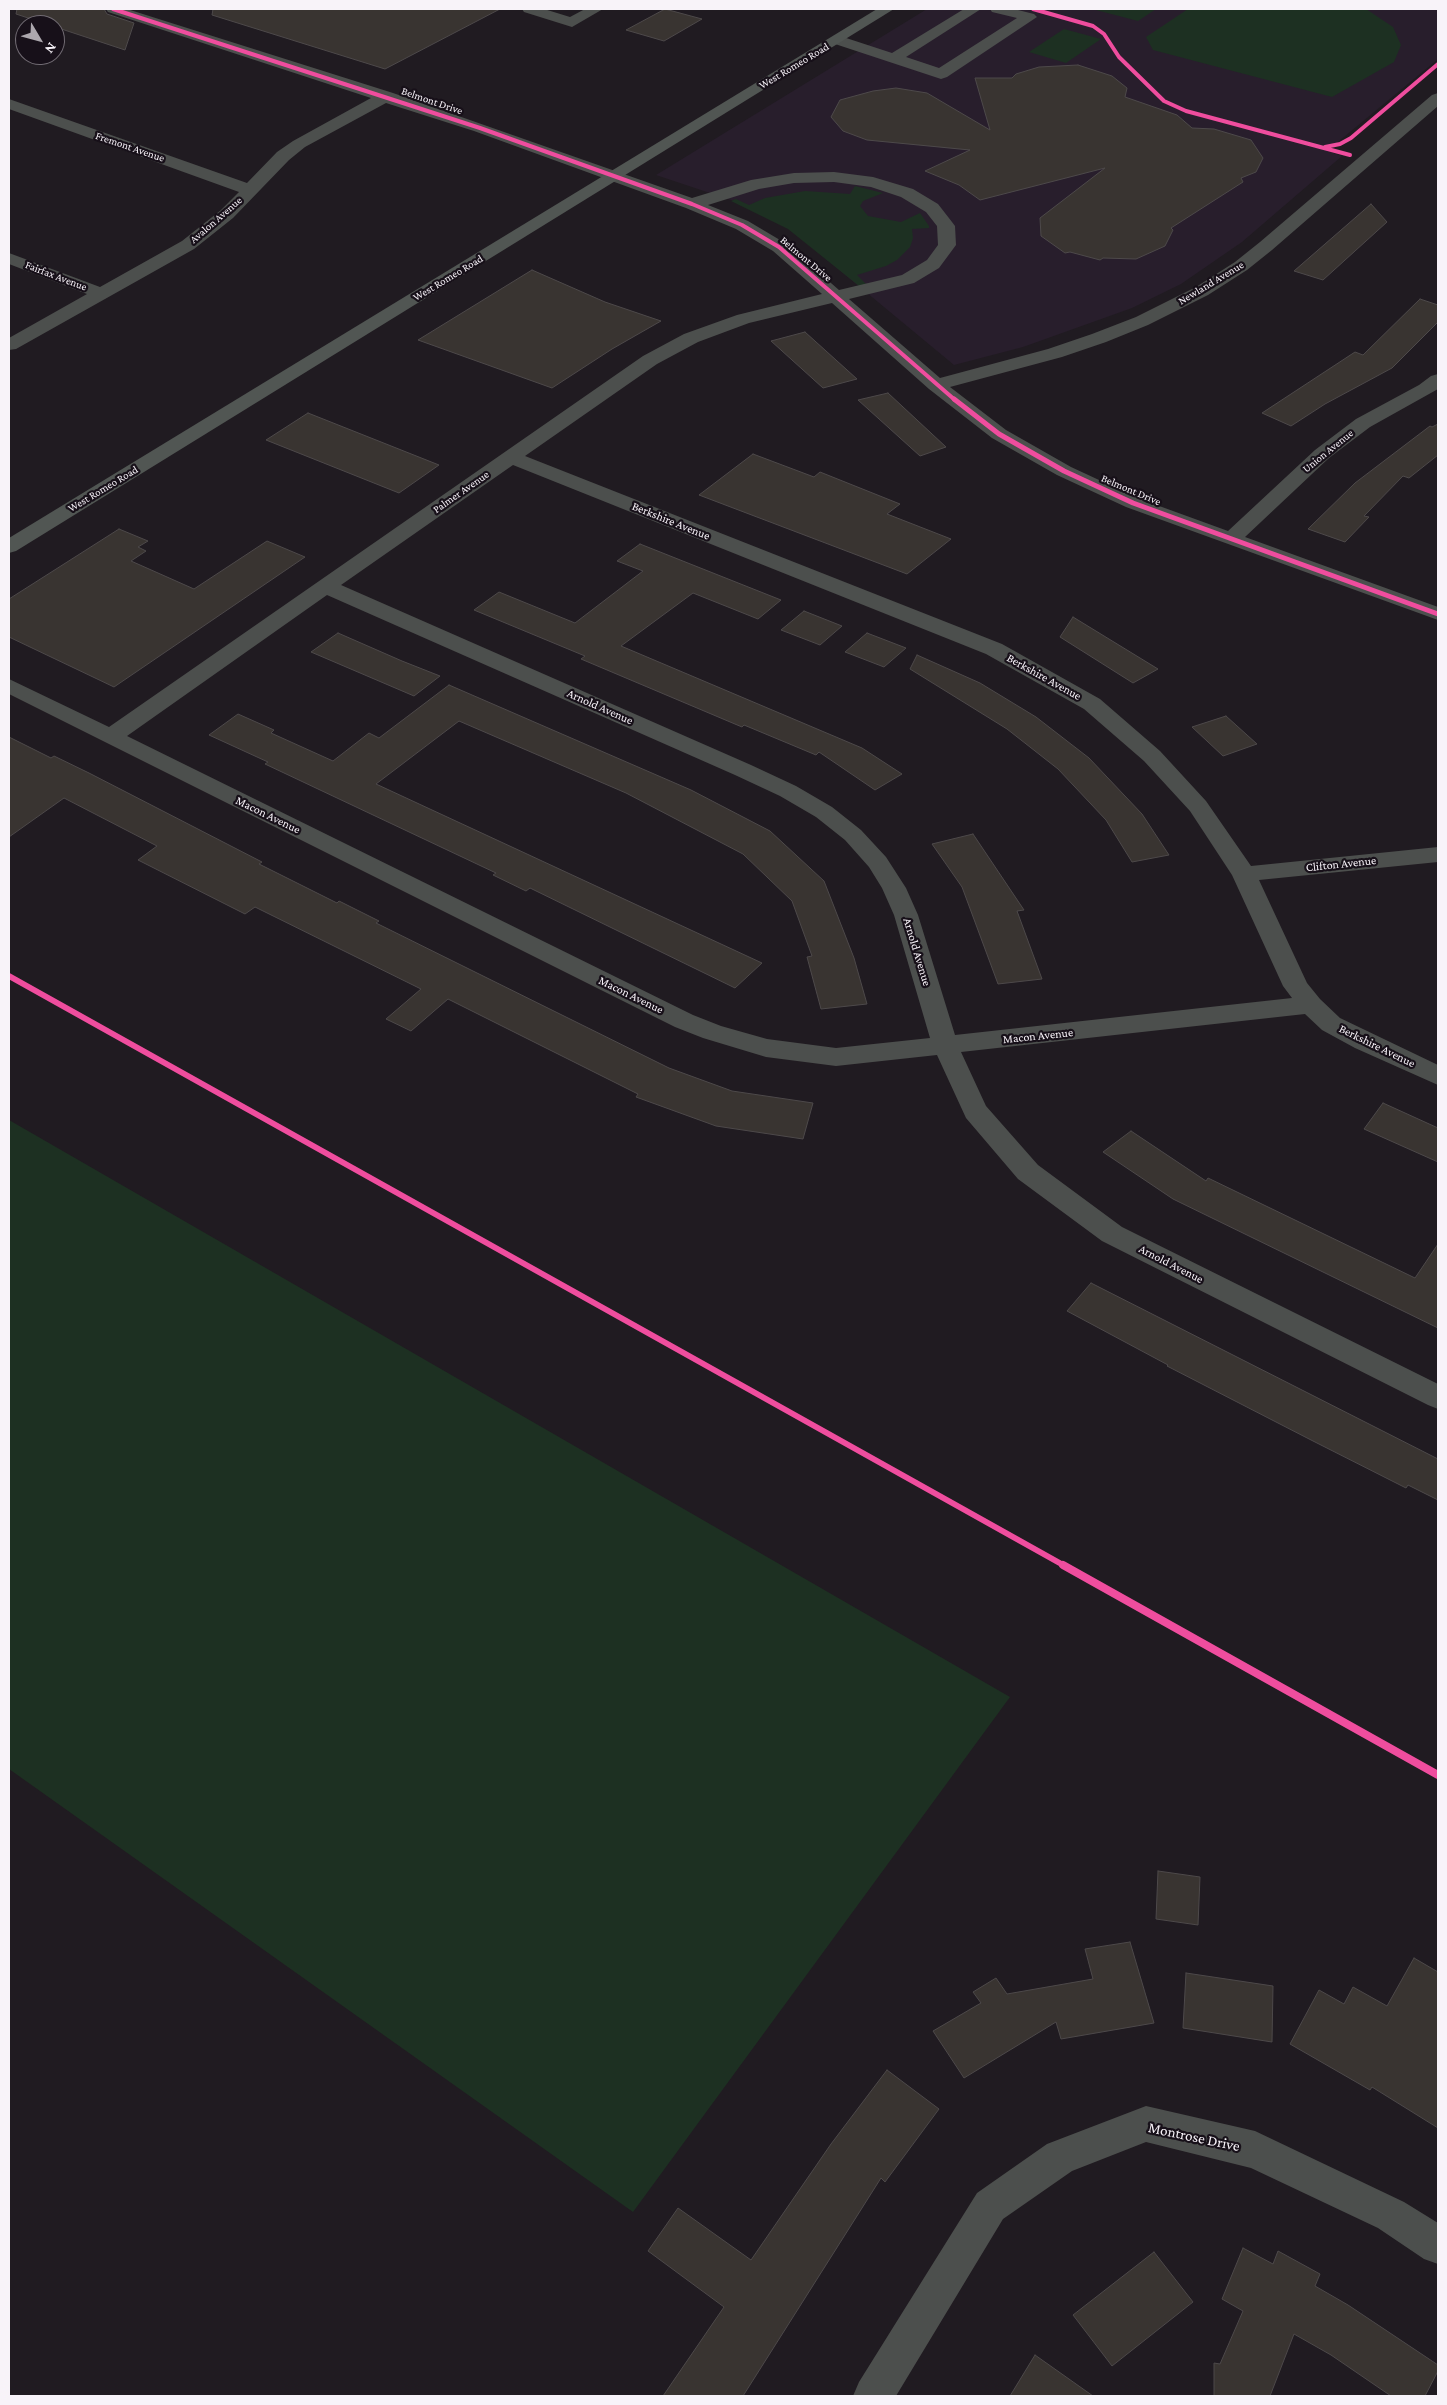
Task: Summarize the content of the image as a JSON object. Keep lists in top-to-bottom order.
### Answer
{
  "streets": {
    "main road": ["West Romeo Road"],
    "street": [
      "Belmont Drive",
      "Fremont Avenue",
      "Avalon Avenue",
      "Fairfax Avenue",
      "Newland Avenue",
      "Union Avenue",
      "Palmer Avenue",
      "Berkshire Avenue",
      "Arnold Avenue",
      "Macon Avenue",
      "Clifton Avenue",
      "Montrose Drive"
    ]
  },
  "crossings": [
    ["West Romeo Road", "Belmont Drive"],
    ["Belmont Drive", "Avalon Avenue"],
    ["Belmont Drive", "Newland Avenue"],
    ["Belmont Drive", "Union Avenue"],
    ["Belmont Drive", "Palmer Avenue"],
    ["Fremont Avenue", "Avalon Avenue"],
    ["Avalon Avenue", "Fairfax Avenue"],
    ["Palmer Avenue", "Berkshire Avenue"],
    ["Palmer Avenue", "Arnold Avenue"],
    ["Palmer Avenue", "Macon Avenue"],
    ["Berkshire Avenue", "Macon Avenue"],
    ["Berkshire Avenue", "Clifton Avenue"],
    ["Arnold Avenue", "Macon Avenue"]
  ],
  "north": "bottom right"
}
